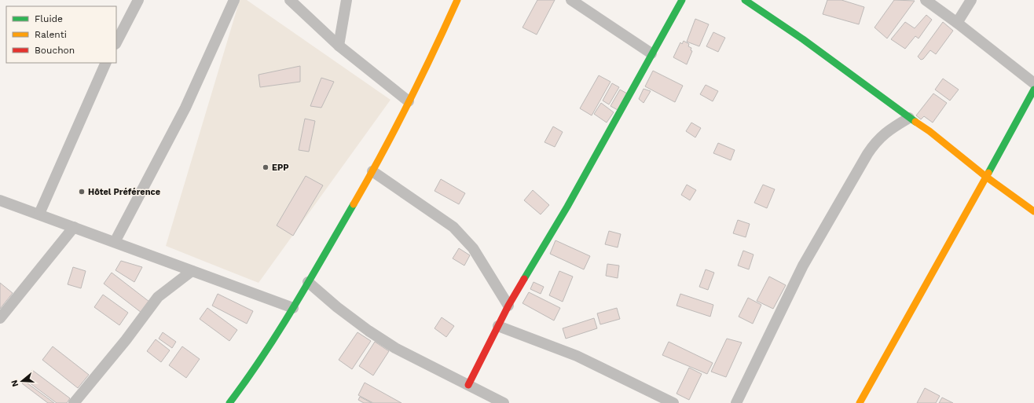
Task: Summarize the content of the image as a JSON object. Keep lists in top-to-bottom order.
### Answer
{
  "places": ["EPP", "Hôtel Préférence"],
  "legend": ["Fluide", "Ralenti", "Bouchon"],
  "north": "left"
}
